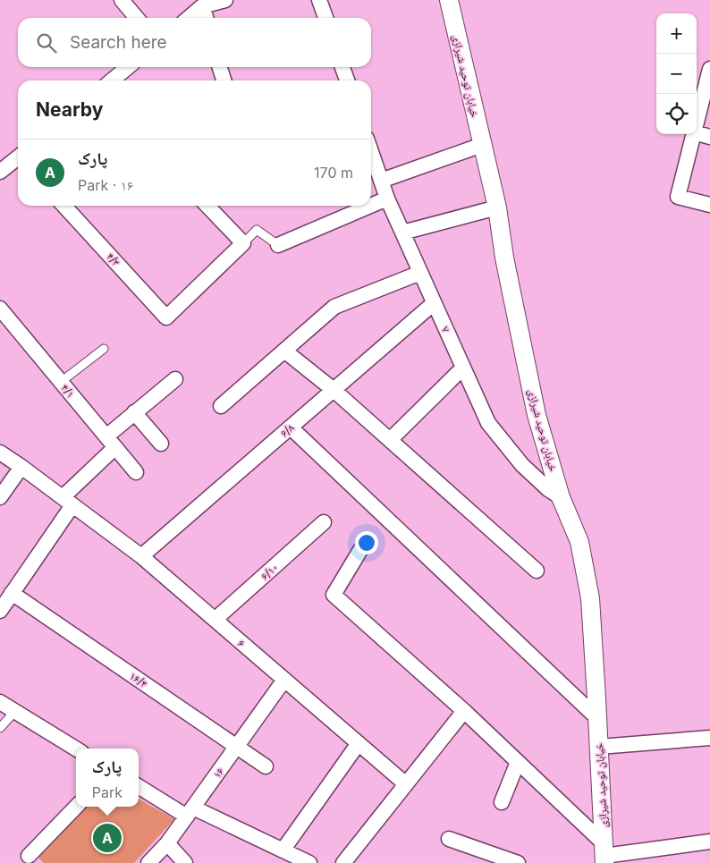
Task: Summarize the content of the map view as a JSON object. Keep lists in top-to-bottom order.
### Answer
{
  "streets": {
    "street": [
      "خیابان توحید شیرازی",
      "۴/۳",
      "۷",
      "۴/۱",
      "۶/۸",
      "۶/۱۰",
      "۶",
      "۱۶/۴",
      "۱۶"
    ]
  },
  "crossings": [
    ["خیابان توحید شیرازی", "۷"],
    ["۷", "۶/۸"],
    ["۶/۸", "۶"],
    ["۶/۱۰", "۶"],
    ["۶", "۱۶"],
    ["۱۶/۴", "۱۶"]
  ],
  "page": {
    "map_buttons": ["+", "−"],
    "search": "Search here",
    "heading": "Nearby",
    "list": [
      {
        "mark": "A",
        "name": "پارک",
        "note": "Park · ۱۶",
        "value": "170 m"
      }
    ],
    "popup": ["پارک", "Park"],
    "pins": "A"
  }
}
